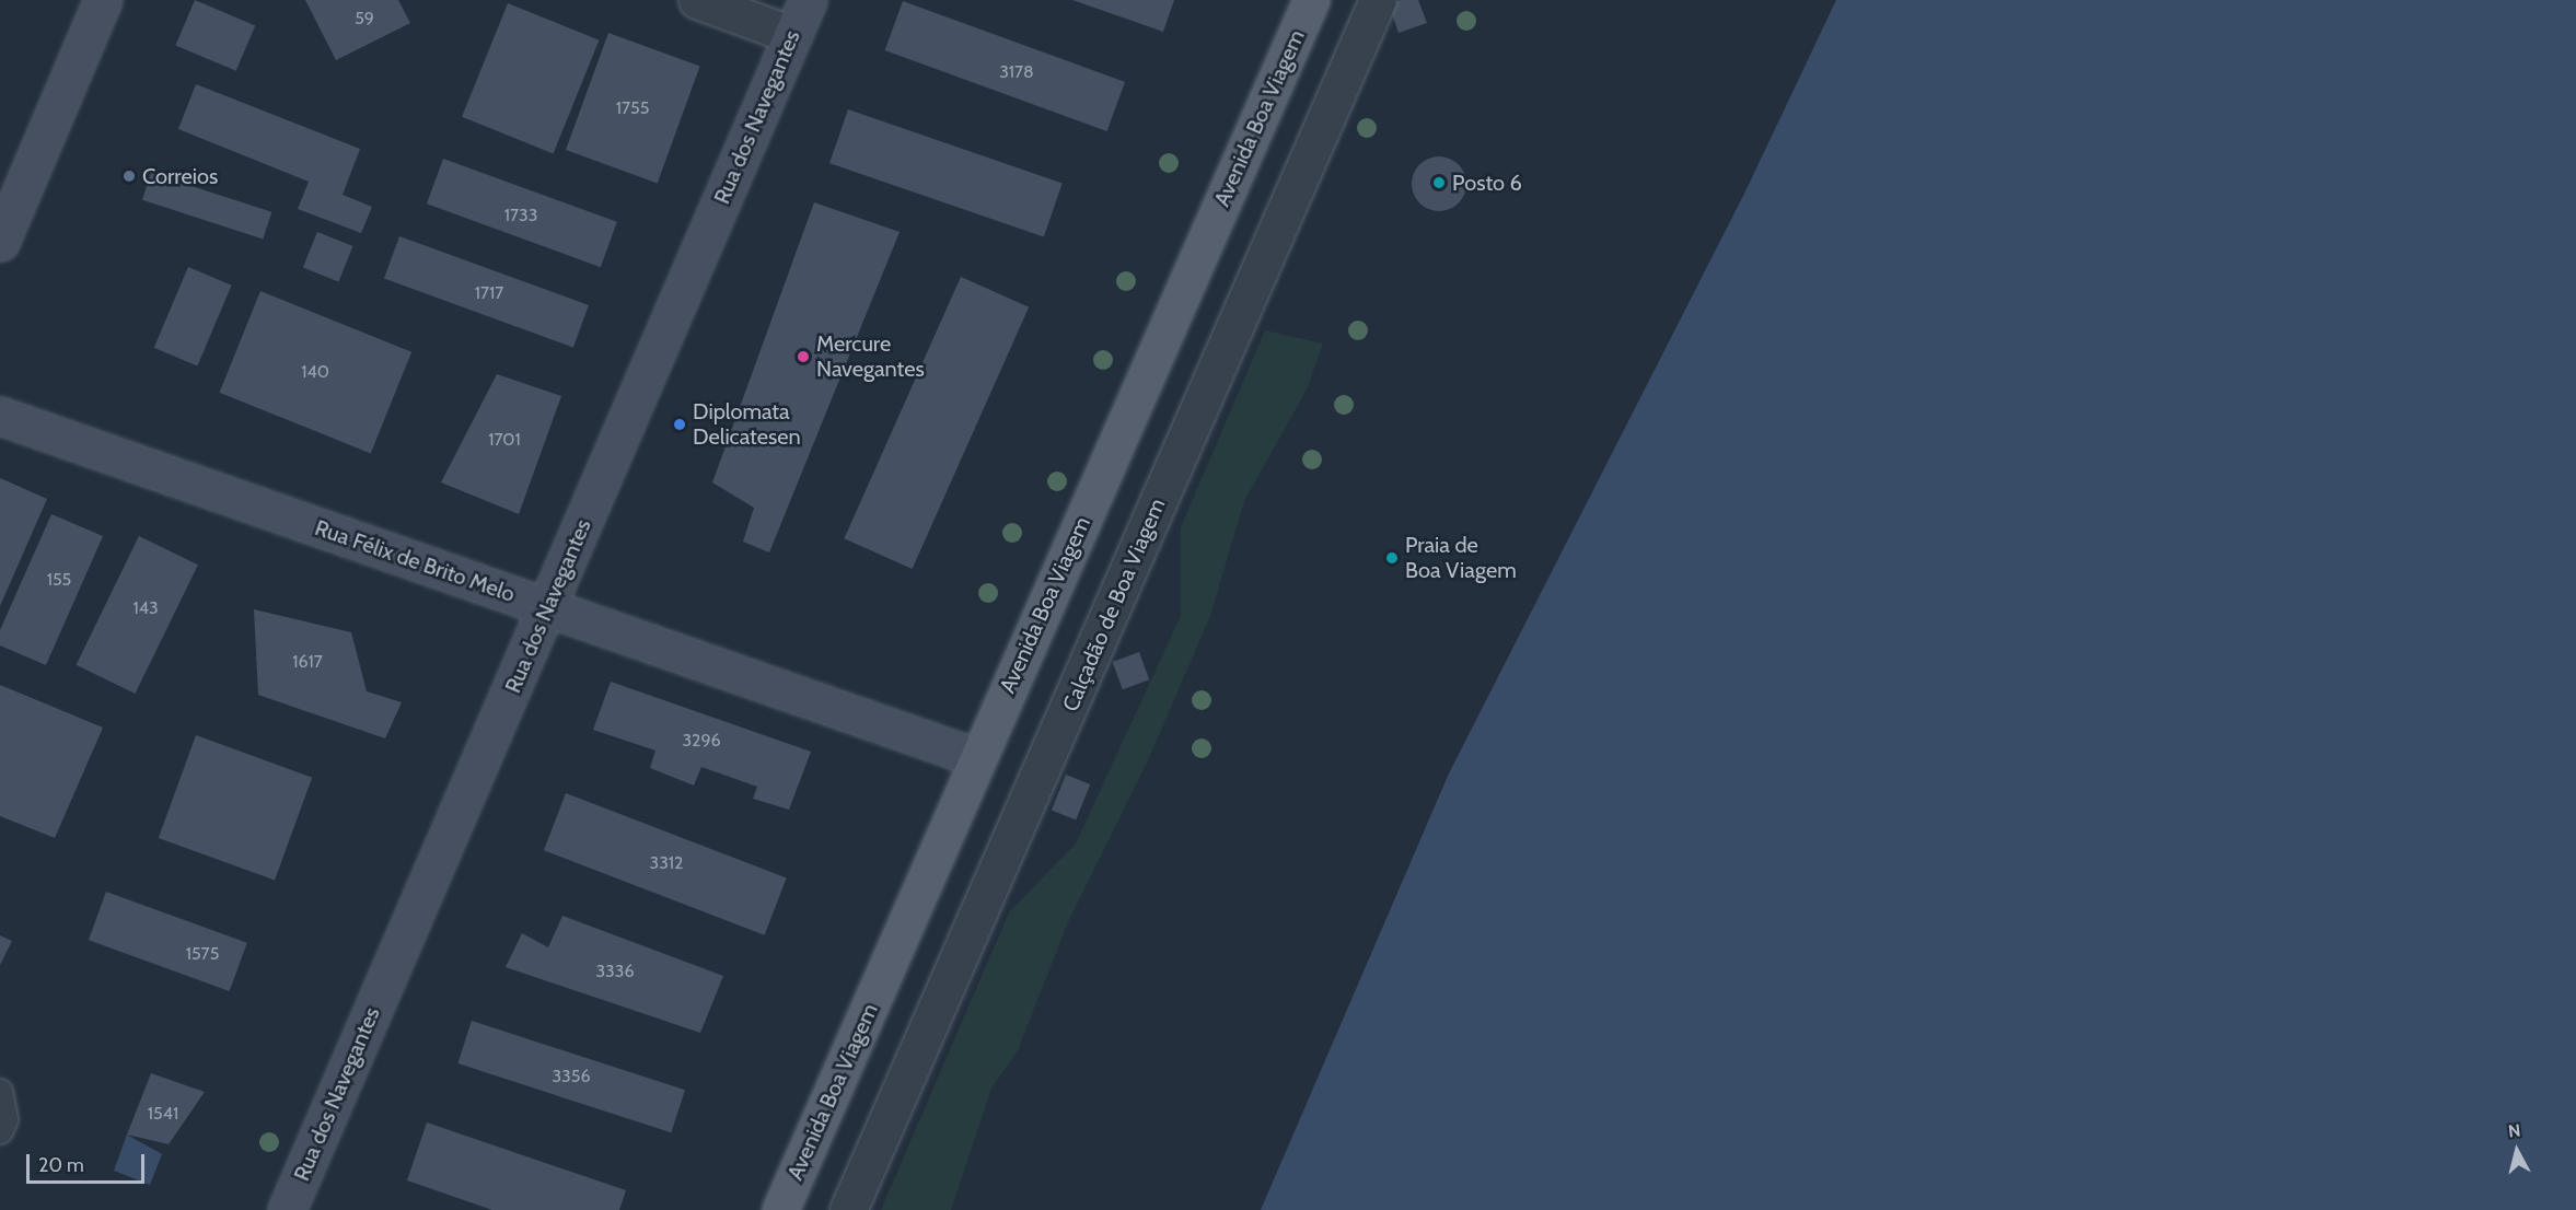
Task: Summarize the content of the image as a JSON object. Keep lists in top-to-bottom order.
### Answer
{
  "streets": {
    "main road": ["Rua dos Navegantes", "Avenida Boa Viagem", "Rua Félix de Brito Melo"],
    "street": ["Calçadão de Boa Viagem"]
  },
  "crossings": [
    ["Rua dos Navegantes", "Rua Félix de Brito Melo"],
    ["Avenida Boa Viagem", "Rua Félix de Brito Melo"]
  ],
  "places": [
    "Correios",
    "Posto 6",
    "Mercure Navegantes",
    "Diplomata Delicatesen",
    "Praia de Boa Viagem"
  ],
  "house_numbers": [
    "59",
    "3178",
    "1755",
    "1733",
    "1717",
    "140",
    "1701",
    "155",
    "143",
    "1617",
    "3296",
    "3312",
    "1575",
    "3336",
    "3356",
    "1541"
  ],
  "scale_bar": "20 m",
  "north": "top"
}
